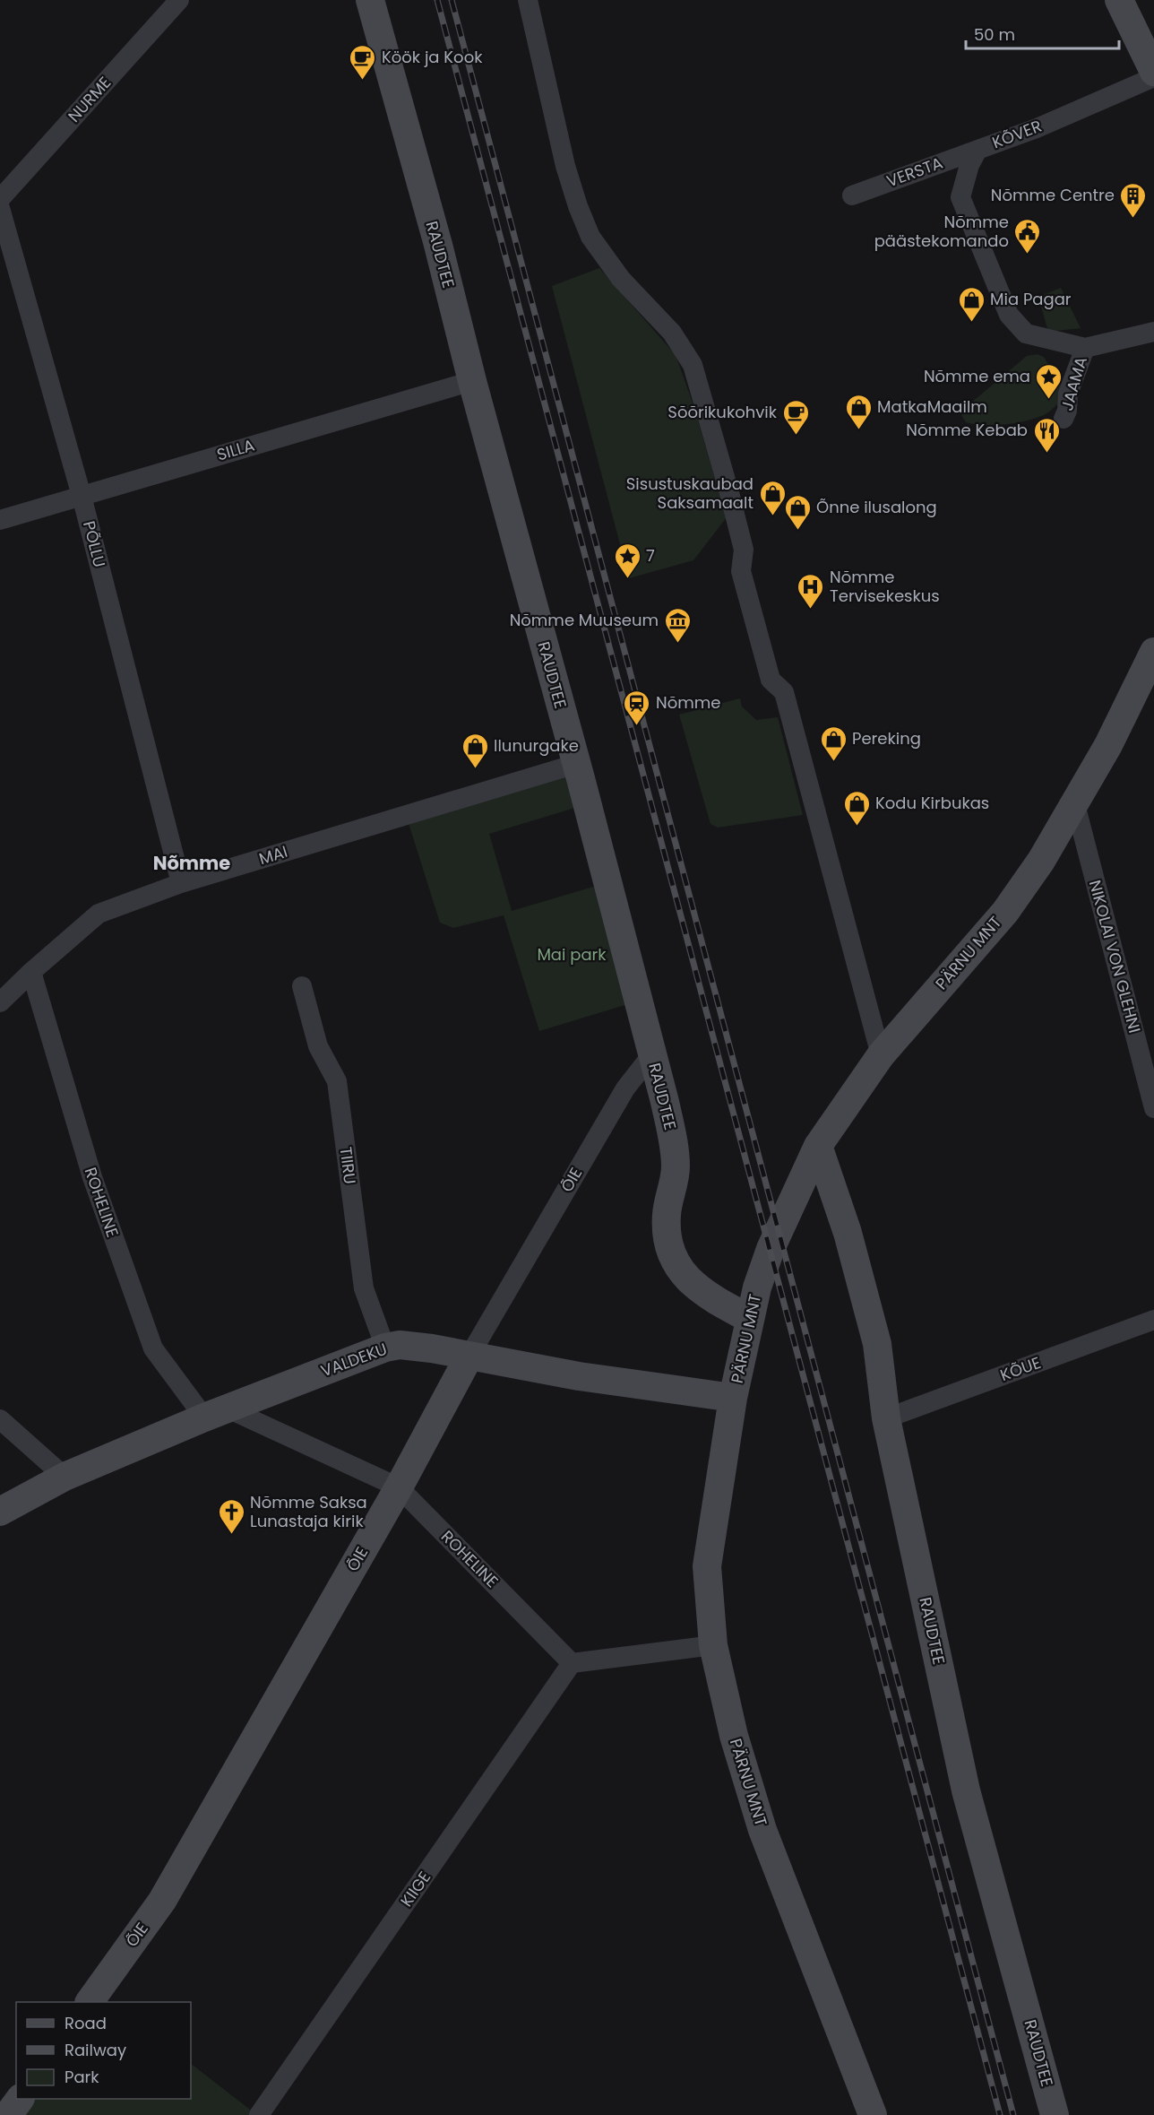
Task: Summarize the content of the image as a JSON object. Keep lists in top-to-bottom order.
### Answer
{
  "streets": {
    "street": [
      "NURME",
      "KÕVER",
      "VERSTA",
      "RAUDTEE",
      "JAAMA",
      "SILLA",
      "PÕLLU",
      "MAI",
      "PÄRNU MNT",
      "NIKOLAI VON GLEHNI",
      "TIIRU",
      "ÕIE",
      "ROHELINE",
      "VALDEKU",
      "KÕUE",
      "KIIGE"
    ]
  },
  "crossings": [
    ["KÕVER", "VERSTA"],
    ["KÕVER", "JAAMA"],
    ["RAUDTEE", "SILLA"],
    ["RAUDTEE", "MAI"],
    ["RAUDTEE", "PÄRNU MNT"],
    ["RAUDTEE", "ÕIE"],
    ["RAUDTEE", "KÕUE"],
    ["SILLA", "PÕLLU"],
    ["PÕLLU", "MAI"],
    ["MAI", "ROHELINE"],
    ["PÄRNU MNT", "NIKOLAI VON GLEHNI"],
    ["PÄRNU MNT", "VALDEKU"],
    ["TIIRU", "VALDEKU"],
    ["ÕIE", "ROHELINE"],
    ["ÕIE", "VALDEKU"],
    ["ROHELINE", "VALDEKU"],
    ["ROHELINE", "KIIGE"]
  ],
  "districts": ["Nõmme"],
  "parks": ["Mai park"],
  "places": {
    "cafe": ["Köök ja Kook", "Sõõrikukohvik"],
    "building": ["Nõmme Centre"],
    "public building": ["Nõmme päästekomando"],
    "shop": [
      "Mia Pagar",
      "MatkaMaailm",
      "Sisustuskaubad Saksamaalt",
      "Õnne ilusalong",
      "Pereking",
      "Ilunurgake",
      "Kodu Kirbukas"
    ],
    "place": ["Nõmme ema", "7"],
    "restaurant": ["Nõmme Kebab"],
    "hospital": ["Nõmme Tervisekeskus"],
    "museum": ["Nõmme Muuseum"],
    "station": ["Nõmme"],
    "church": ["Nõmme Saksa Lunastaja kirik"]
  },
  "legend": ["Road", "Railway", "Park"],
  "scale_bar": "50 m"
}
